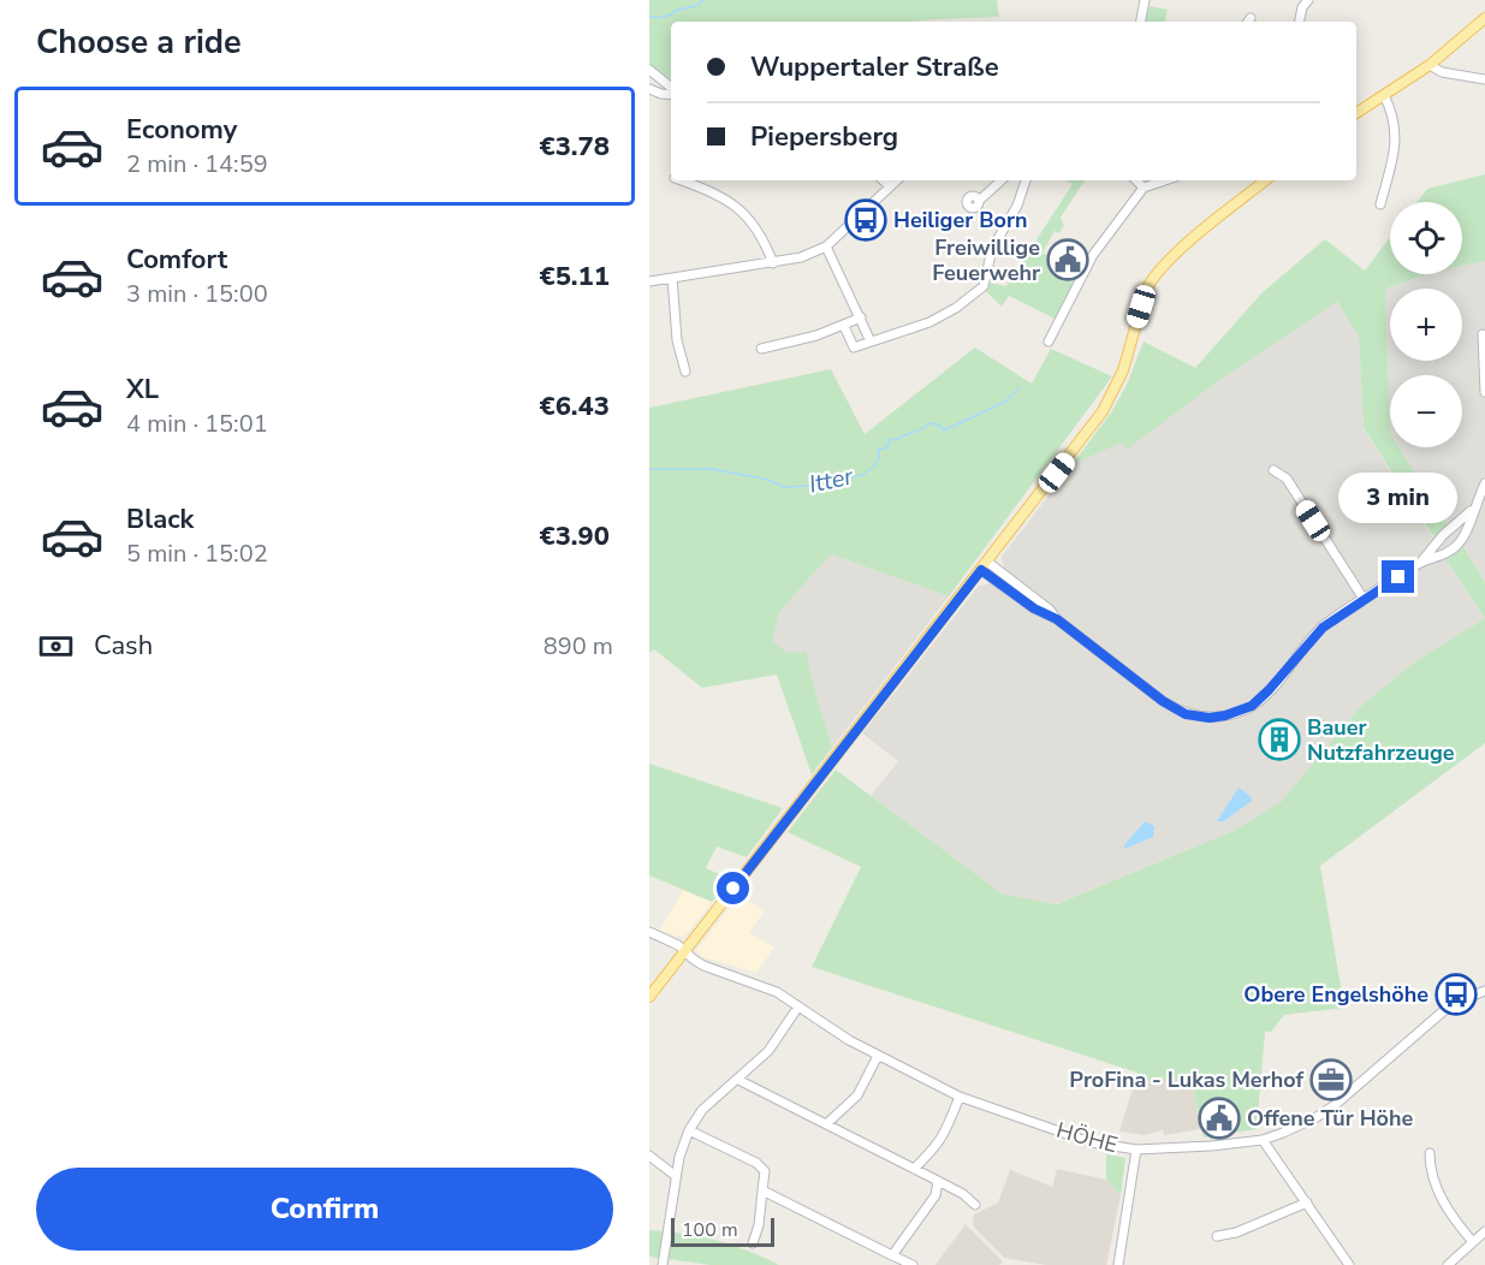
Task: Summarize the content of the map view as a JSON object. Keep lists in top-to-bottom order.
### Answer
{
  "streets": {
    "street": ["HÖHE"]
  },
  "water": ["Itter"],
  "places": {
    "bus stop": ["Heiliger Born", "Obere Engelshöhe"],
    "public building": ["Freiwillige Feuerwehr", "Offene Tür Höhe"],
    "building": ["Bauer Nutzfahrzeuge"],
    "office": ["ProFina - Lukas Merhof"]
  },
  "scale_bar": "100 m",
  "page": {
    "heading": "Choose a ride",
    "banner": ["Wuppertaler Straße", "Piepersberg"],
    "list": [
      {
        "name": "Economy",
        "note": "2 min · 14:59",
        "value": "€3.78"
      },
      {
        "name": "Comfort",
        "note": "3 min · 15:00",
        "value": "€5.11"
      },
      {
        "name": "XL",
        "note": "4 min · 15:01",
        "value": "€6.43"
      },
      {
        "name": "Black",
        "note": "5 min · 15:02",
        "value": "€3.90"
      }
    ],
    "map_buttons": ["+", "−"],
    "bubble": "3 min",
    "pay": ["Cash", "890 m"],
    "buttons": "Confirm",
    "scale": "100 m"
  }
}
